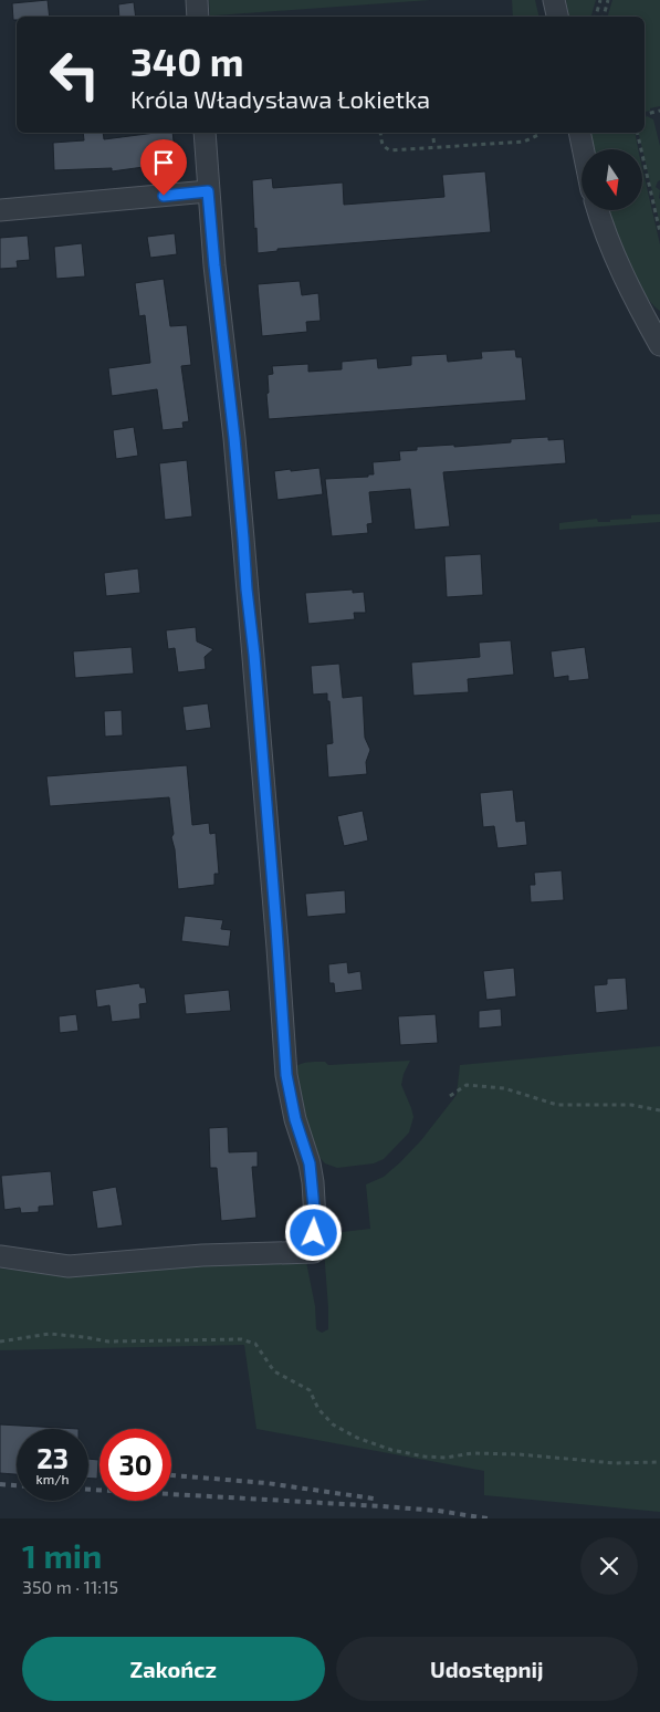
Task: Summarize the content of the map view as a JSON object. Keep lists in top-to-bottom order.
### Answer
{
  "north": "bottom",
  "page": {
    "turn": ["340 m", "Króla Władysława Łokietka"],
    "speed": "23 km/h",
    "limit": "30",
    "heading": ["1 min", "350 m · 11:15"],
    "buttons": ["Zakończ", "Udostępnij"]
  }
}
